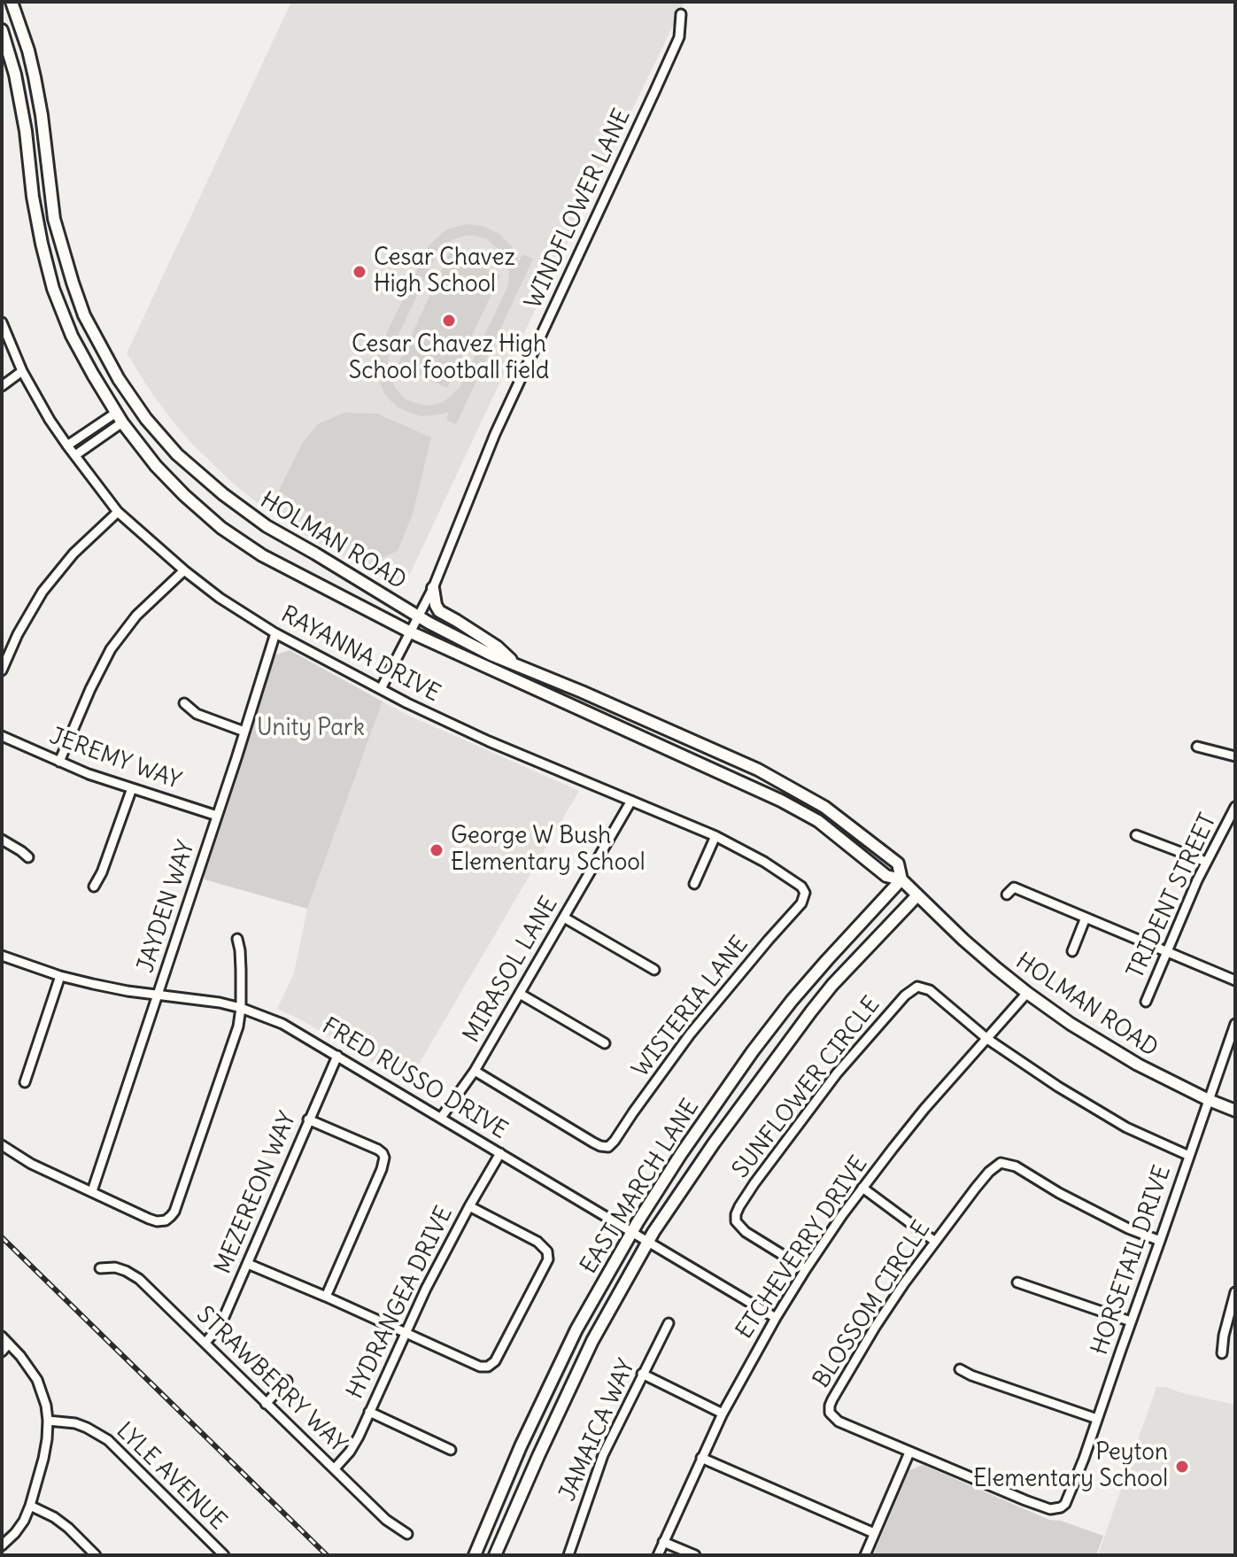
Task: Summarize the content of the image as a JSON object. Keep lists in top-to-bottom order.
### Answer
{
  "streets": {
    "main road": ["HOLMAN ROAD", "EAST MARCH LANE"],
    "street": [
      "WINDFLOWER LANE",
      "RAYANNA DRIVE",
      "JEREMY WAY",
      "TRIDENT STREET",
      "JAYDEN WAY",
      "MIRASOL LANE",
      "WISTERIA LANE",
      "FRED RUSSO DRIVE",
      "SUNFLOWER CIRCLE",
      "MEZEREON WAY",
      "ETCHEVERRY DRIVE",
      "HORSETAIL DRIVE",
      "HYDRANGEA DRIVE",
      "BLOSSOM CIRCLE",
      "STRAWBERRY WAY",
      "JAMAICA WAY",
      "LYLE AVENUE"
    ]
  },
  "crossings": [
    ["WINDFLOWER LANE", "HOLMAN ROAD"],
    ["WINDFLOWER LANE", "RAYANNA DRIVE"],
    ["HOLMAN ROAD", "EAST MARCH LANE"],
    ["HOLMAN ROAD", "ETCHEVERRY DRIVE"],
    ["HOLMAN ROAD", "HORSETAIL DRIVE"],
    ["RAYANNA DRIVE", "JAYDEN WAY"],
    ["RAYANNA DRIVE", "MIRASOL LANE"],
    ["RAYANNA DRIVE", "WISTERIA LANE"],
    ["JEREMY WAY", "JAYDEN WAY"],
    ["JAYDEN WAY", "FRED RUSSO DRIVE"],
    ["MIRASOL LANE", "WISTERIA LANE"],
    ["MIRASOL LANE", "FRED RUSSO DRIVE"],
    ["FRED RUSSO DRIVE", "EAST MARCH LANE"],
    ["FRED RUSSO DRIVE", "MEZEREON WAY"],
    ["FRED RUSSO DRIVE", "ETCHEVERRY DRIVE"],
    ["FRED RUSSO DRIVE", "HYDRANGEA DRIVE"],
    ["SUNFLOWER CIRCLE", "ETCHEVERRY DRIVE"],
    ["MEZEREON WAY", "STRAWBERRY WAY"],
    ["HORSETAIL DRIVE", "BLOSSOM CIRCLE"],
    ["HYDRANGEA DRIVE", "STRAWBERRY WAY"]
  ],
  "parks": ["Unity Park"],
  "places": [
    "Cesar Chavez High School",
    "Cesar Chavez High School football field",
    "George W Bush Elementary School",
    "Peyton Elementary School"
  ]
}
